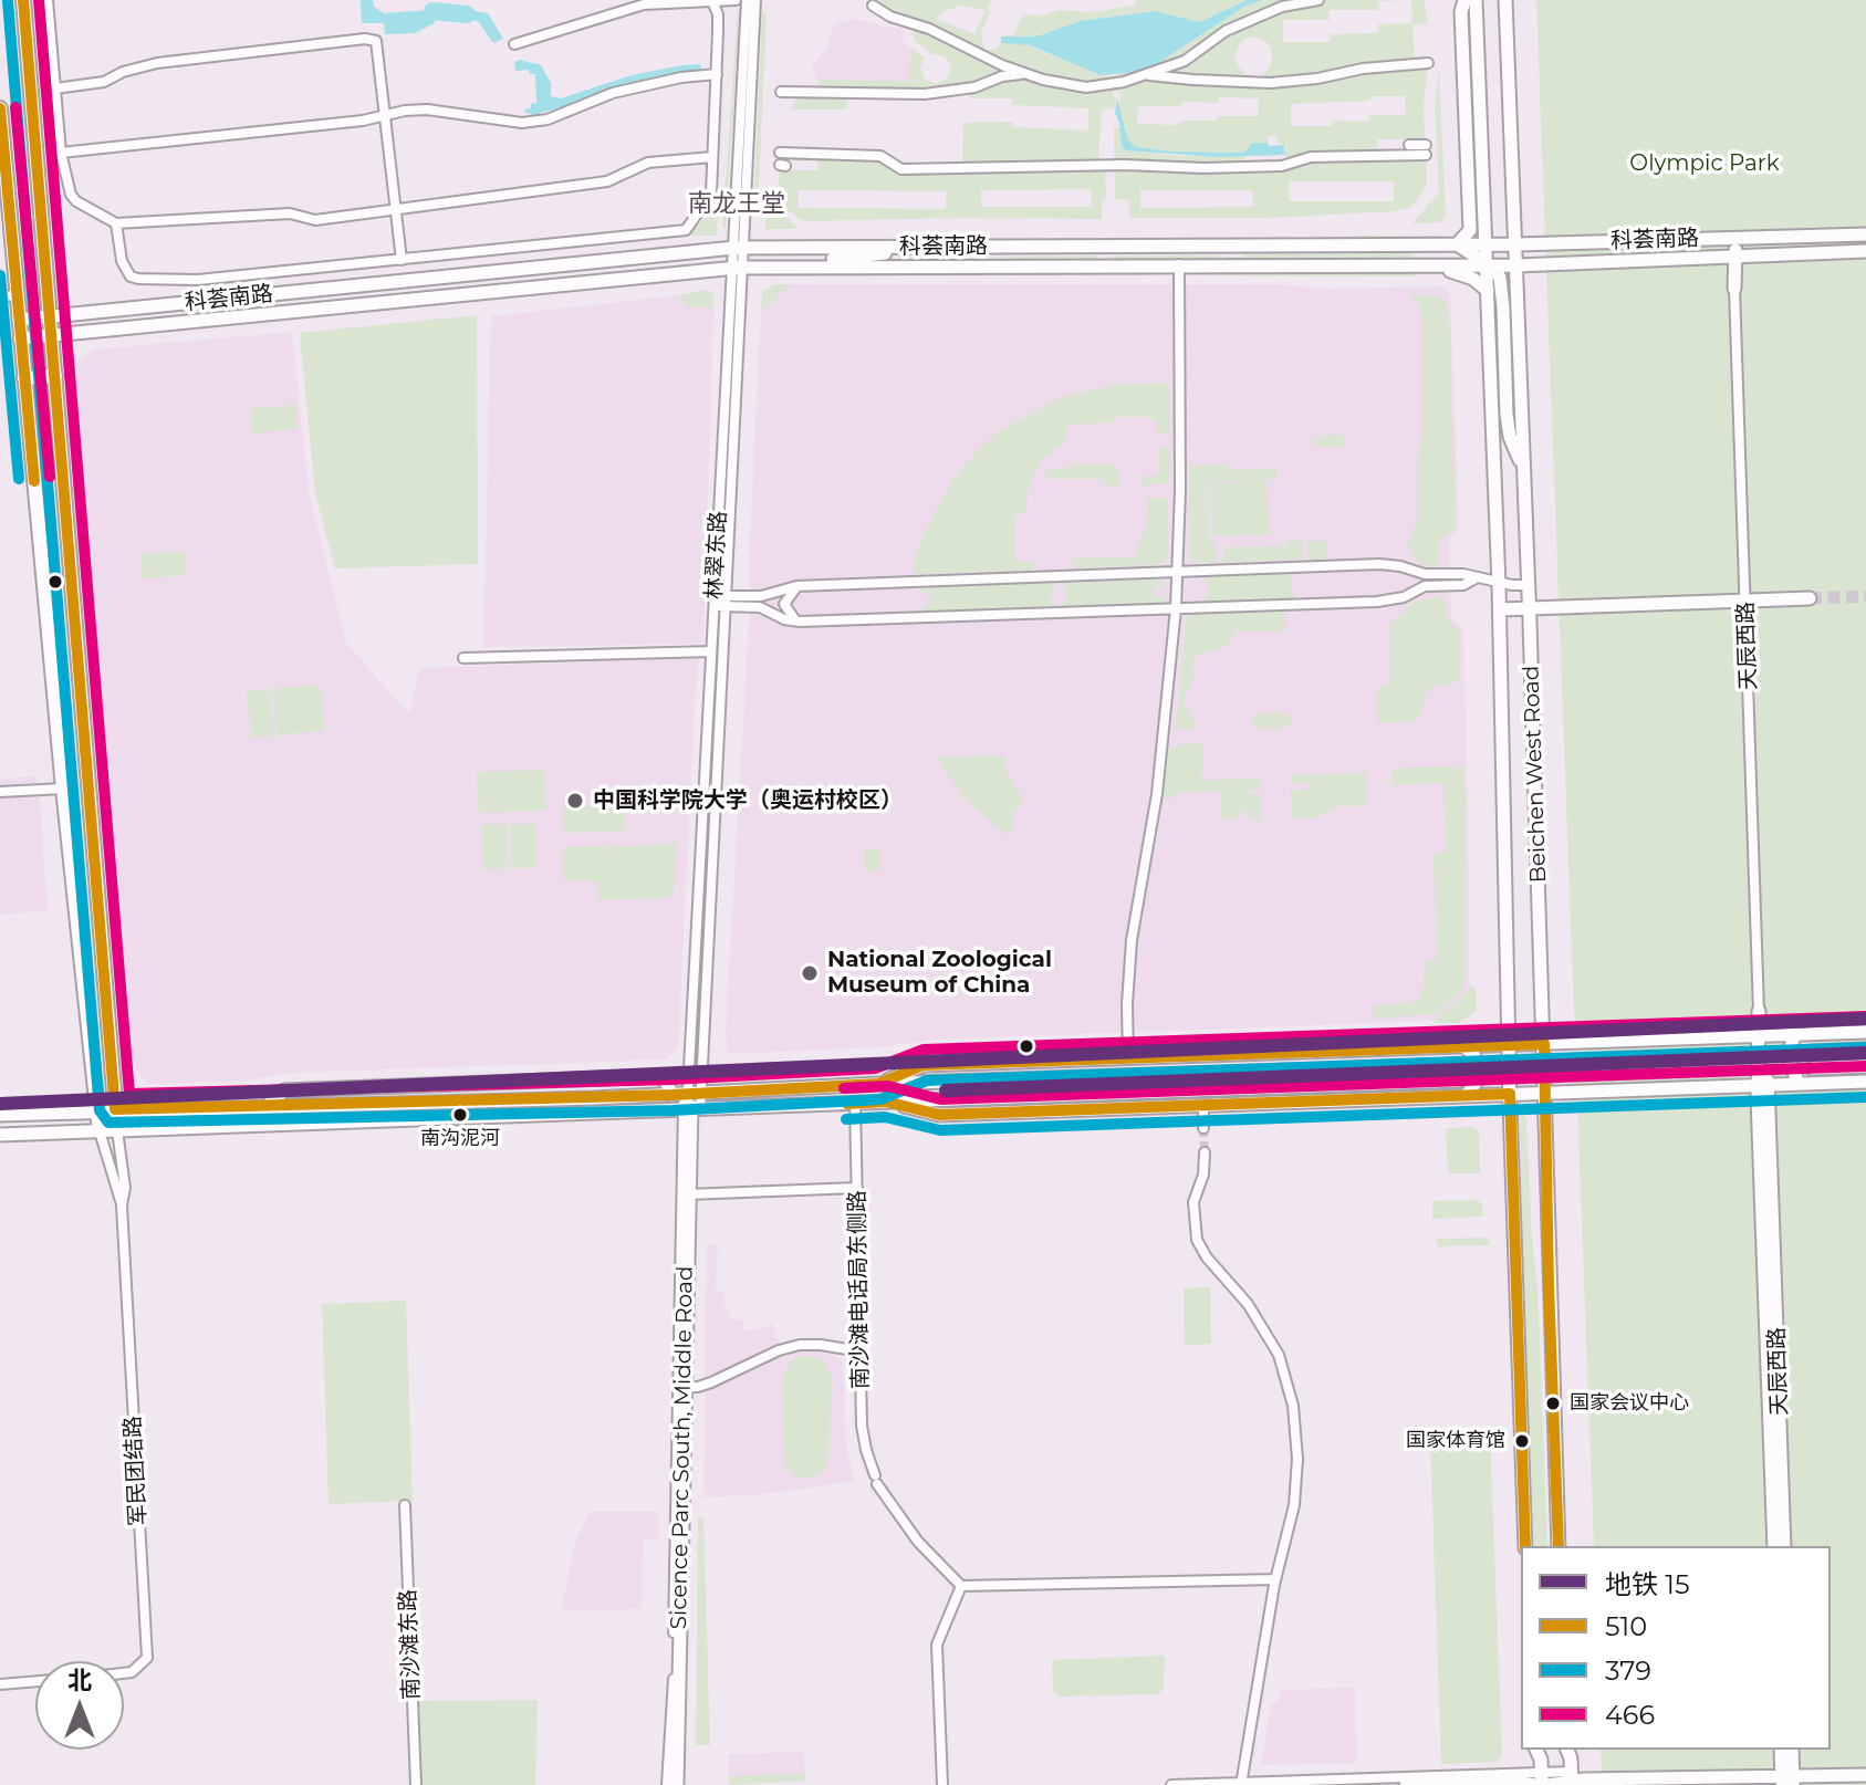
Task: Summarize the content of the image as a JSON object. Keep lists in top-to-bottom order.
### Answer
{
  "streets": {
    "street": [
      "科荟南路",
      "林翠东路",
      "天辰西路",
      "Beichen West Road",
      "南沙滩电话局东侧路",
      "Sicence Parc South, Middle Road",
      "军民团结路",
      "南沙滩东路"
    ]
  },
  "crossings": [
    ["科荟南路", "林翠东路"],
    ["科荟南路", "天辰西路"],
    ["科荟南路", "Beichen West Road"]
  ],
  "districts": ["南龙王堂"],
  "parks": ["Olympic Park"],
  "places": [
    "中国科学院大学（奥运村校区）",
    "National Zoological Museum of China",
    "南沟泥河",
    "国家会议中心",
    "国家体育馆"
  ],
  "lines": [
    "transit line 510",
    "transit line 466",
    "transit line 379",
    "metro line 15"
  ],
  "legend": [
    "地铁 15",
    "510",
    "379",
    "466"
  ],
  "north": "top"
}
